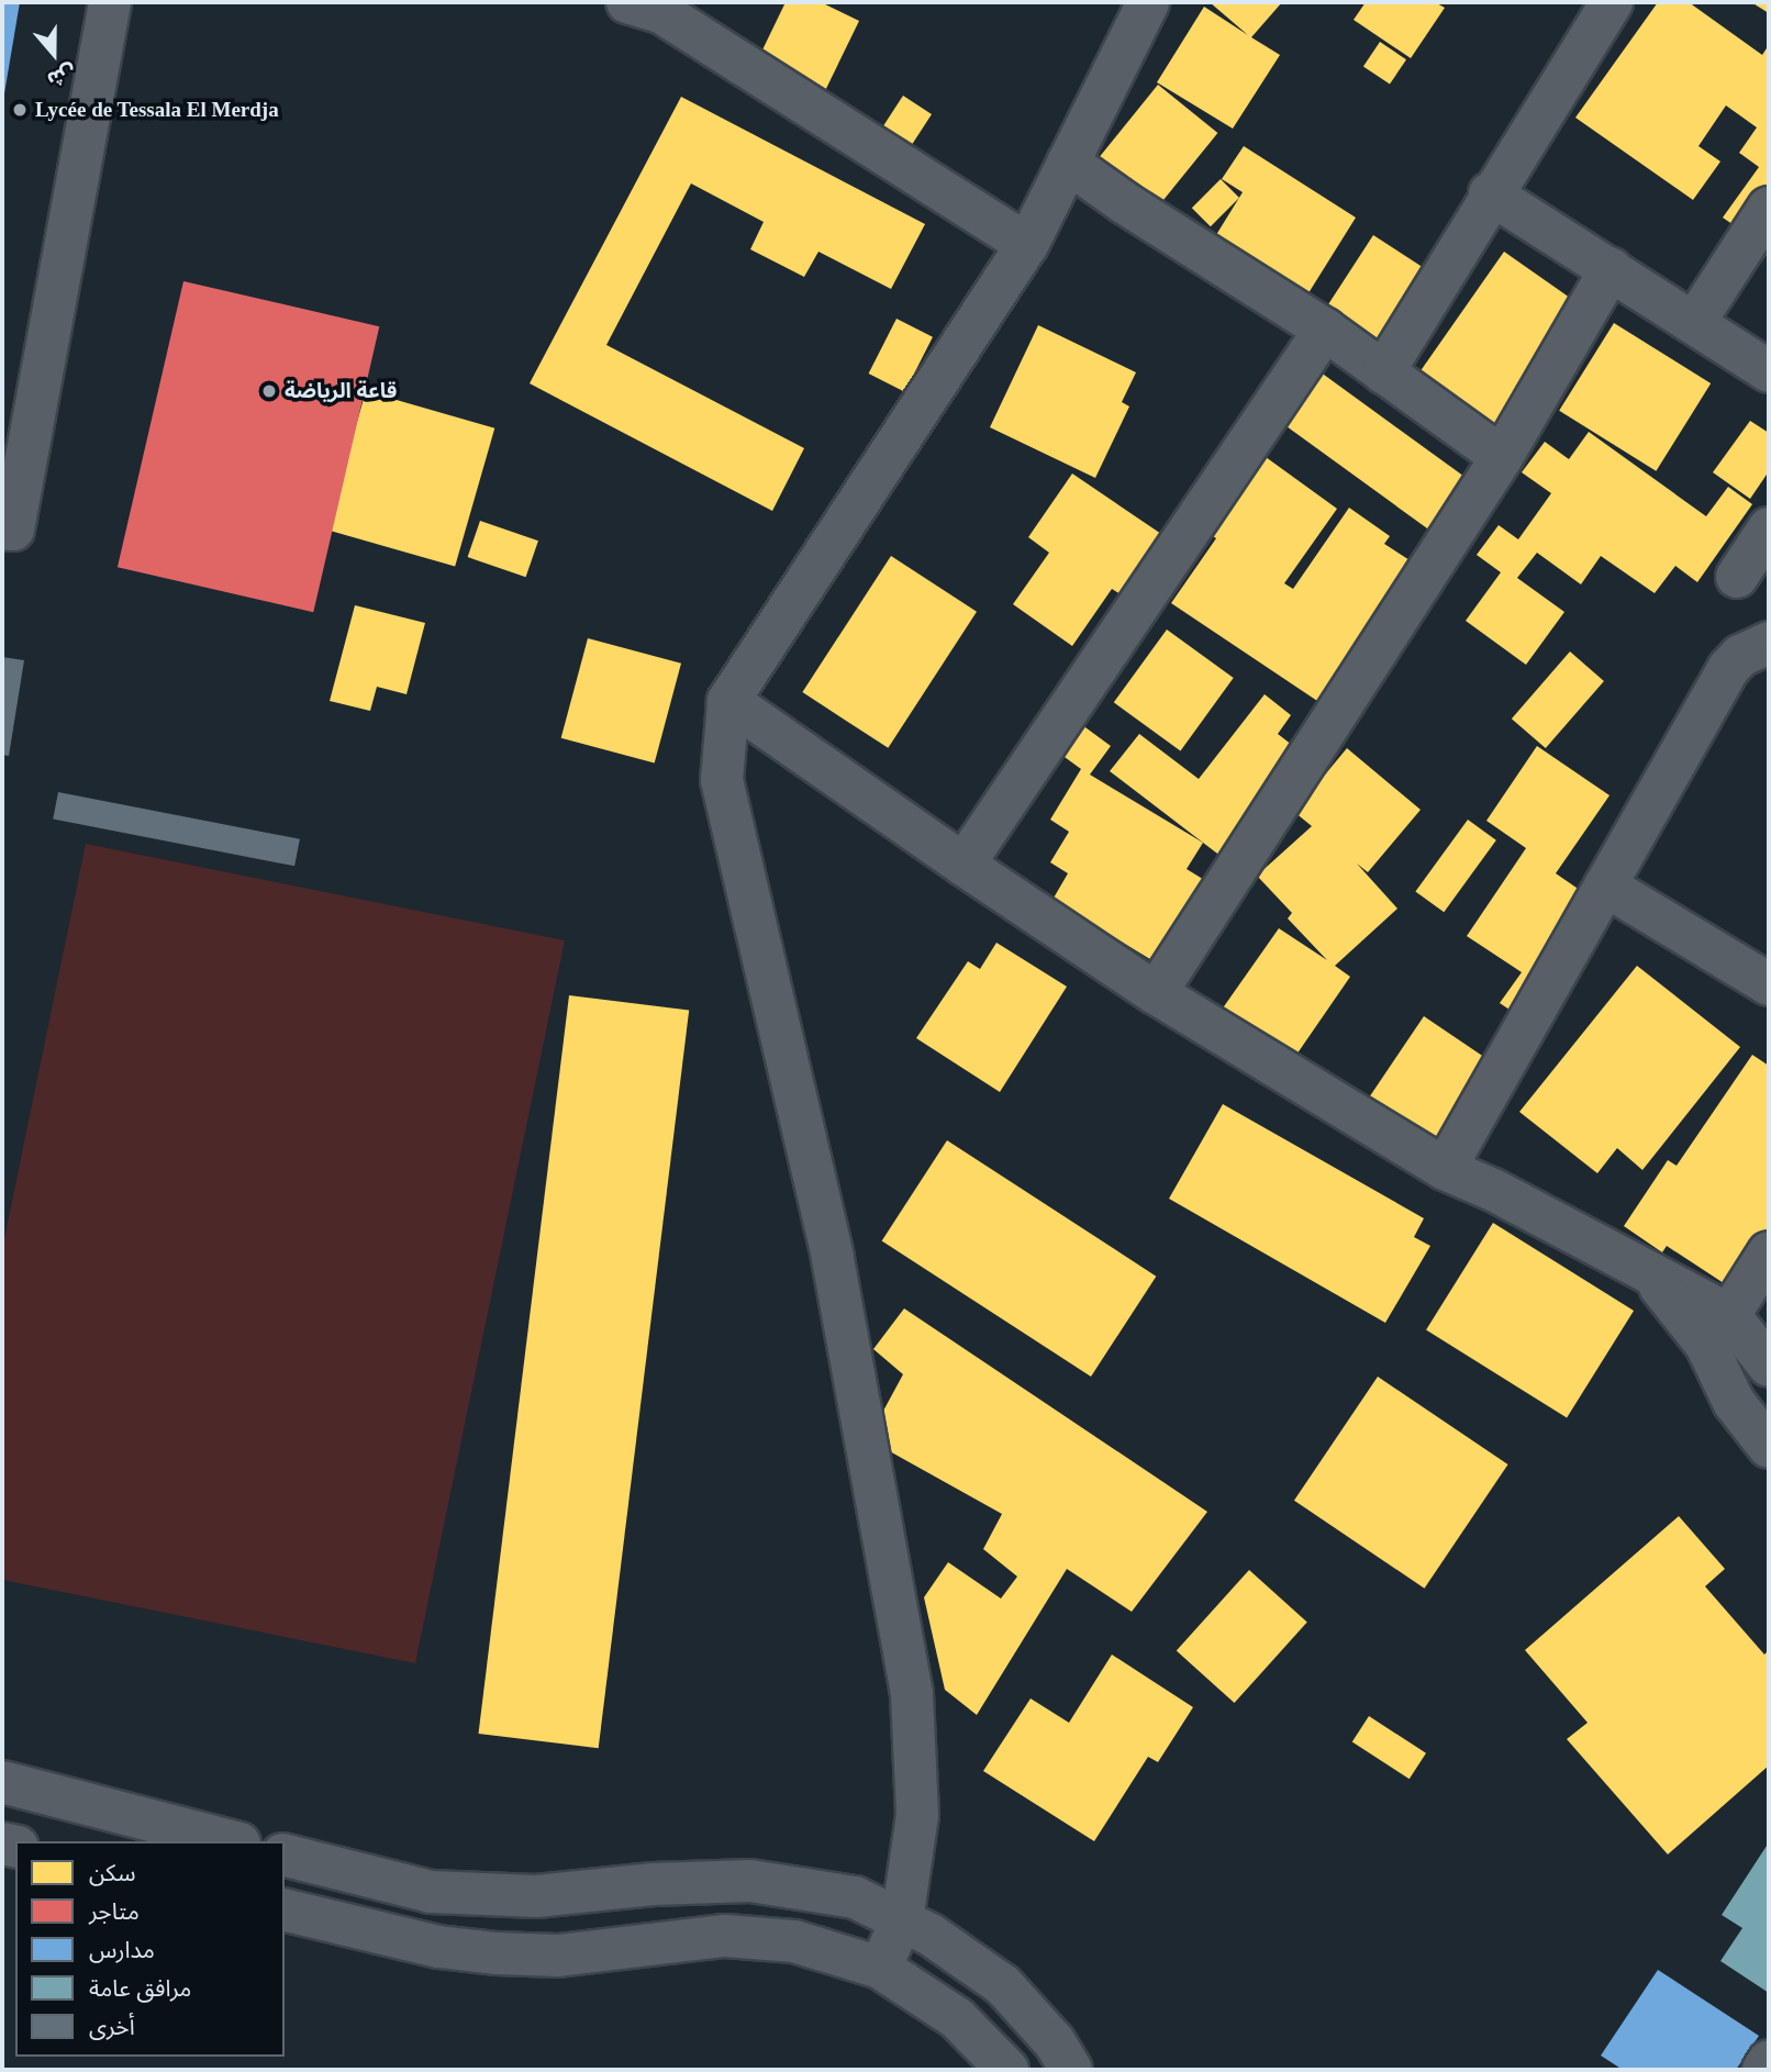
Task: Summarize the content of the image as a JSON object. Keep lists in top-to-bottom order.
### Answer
{
  "places": ["Lycée de Tessala El Merdja", "قاعة الرياضة"],
  "legend": [
    "سكن",
    "متاجر",
    "مدارس",
    "مرافق عامة",
    "أخرى"
  ],
  "north": "bottom"
}
